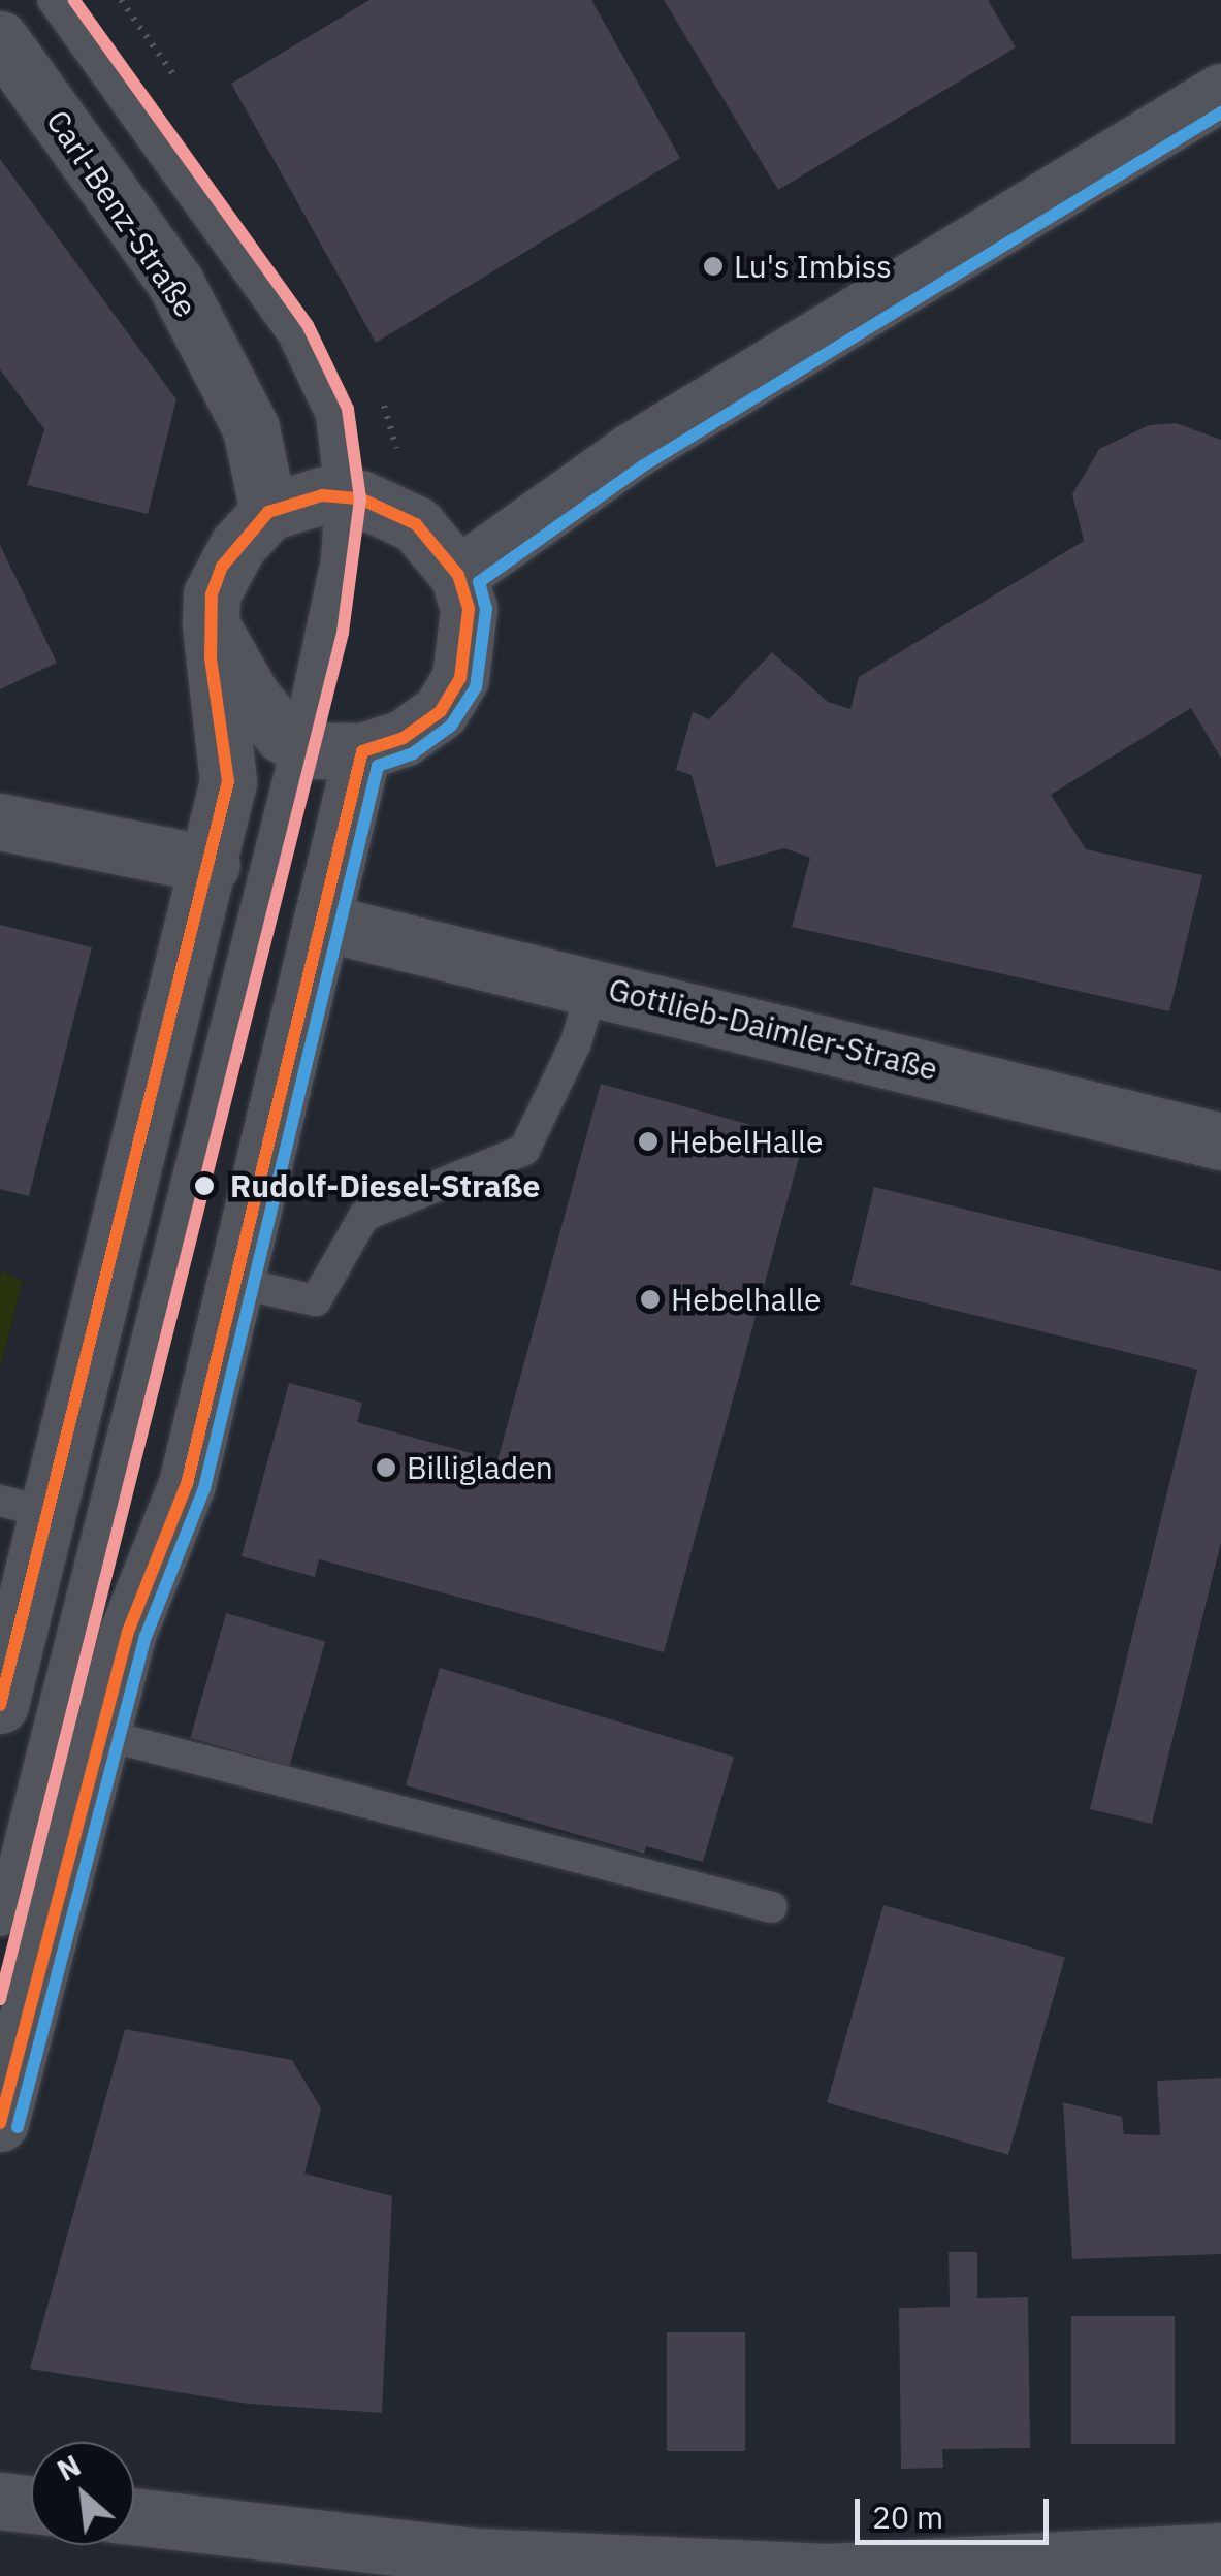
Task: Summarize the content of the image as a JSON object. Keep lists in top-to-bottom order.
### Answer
{
  "streets": {
    "street": ["Carl-Benz-Straße", "Gottlieb-Daimler-Straße"]
  },
  "places": [
    "Lu's Imbiss",
    "HebelHalle",
    "Rudolf-Diesel-Straße",
    "Hebelhalle",
    "Billigladen"
  ],
  "scale_bar": "20 m",
  "north": "top left"
}
